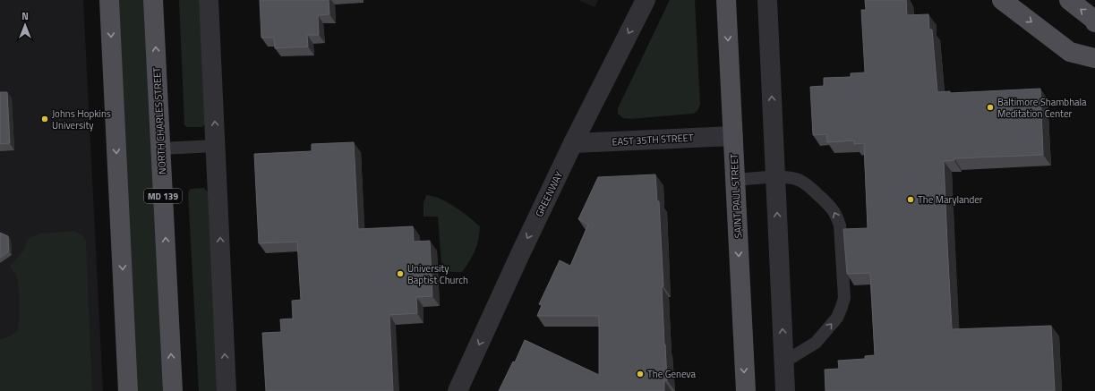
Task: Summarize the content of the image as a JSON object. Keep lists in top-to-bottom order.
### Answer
{
  "streets": {
    "main road": ["NORTH CHARLES STREET", "MD 139", "SAINT PAUL STREET"],
    "street": ["EAST 35TH STREET", "GREENWAY"]
  },
  "crossings": [
    ["EAST 35TH STREET", "GREENWAY"],
    ["EAST 35TH STREET", "SAINT PAUL STREET"]
  ],
  "one_way": ["GREENWAY", "SAINT PAUL STREET"],
  "places": [
    "Baltimore Shambhala Meditation Center",
    "Johns Hopkins University",
    "The Marylander",
    "University Baptist Church",
    "The Geneva"
  ],
  "north": "top"
}
